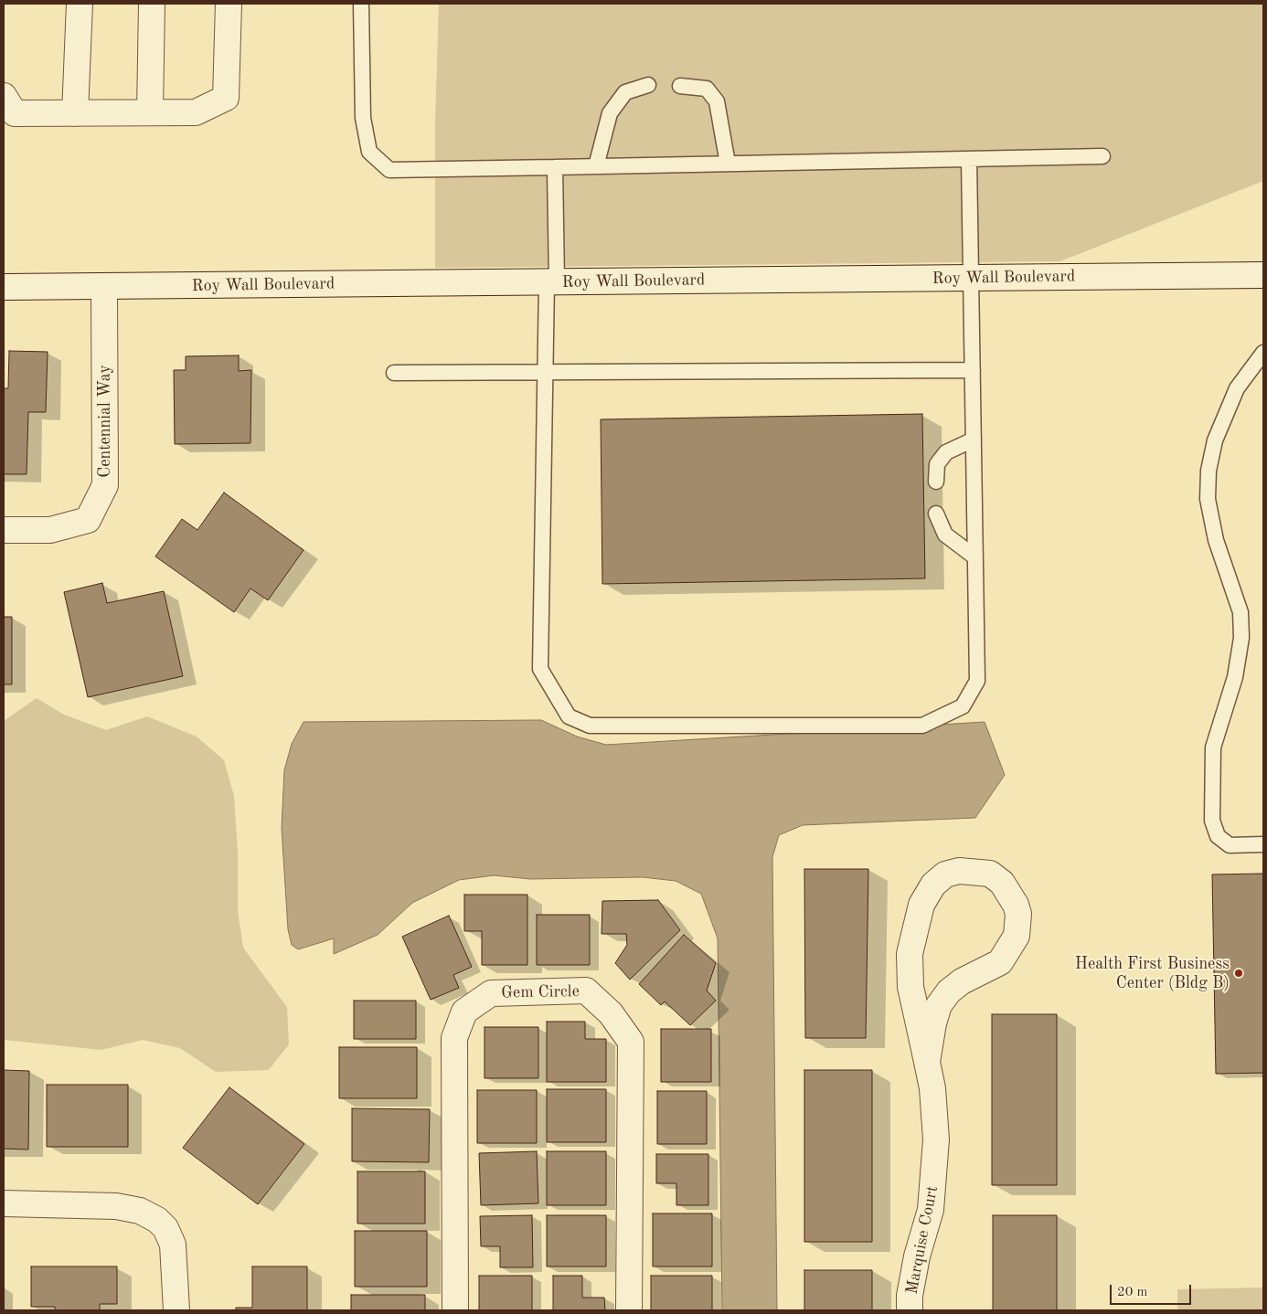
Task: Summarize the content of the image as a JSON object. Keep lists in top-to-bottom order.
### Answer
{
  "streets": {
    "street": [
      "Roy Wall Boulevard",
      "Centennial Way",
      "Gem Circle",
      "Marquise Court"
    ]
  },
  "crossings": [
    ["Roy Wall Boulevard", "Centennial Way"]
  ],
  "places": ["Health First Business Center (Bldg B)"],
  "scale_bar": "20 m"
}
